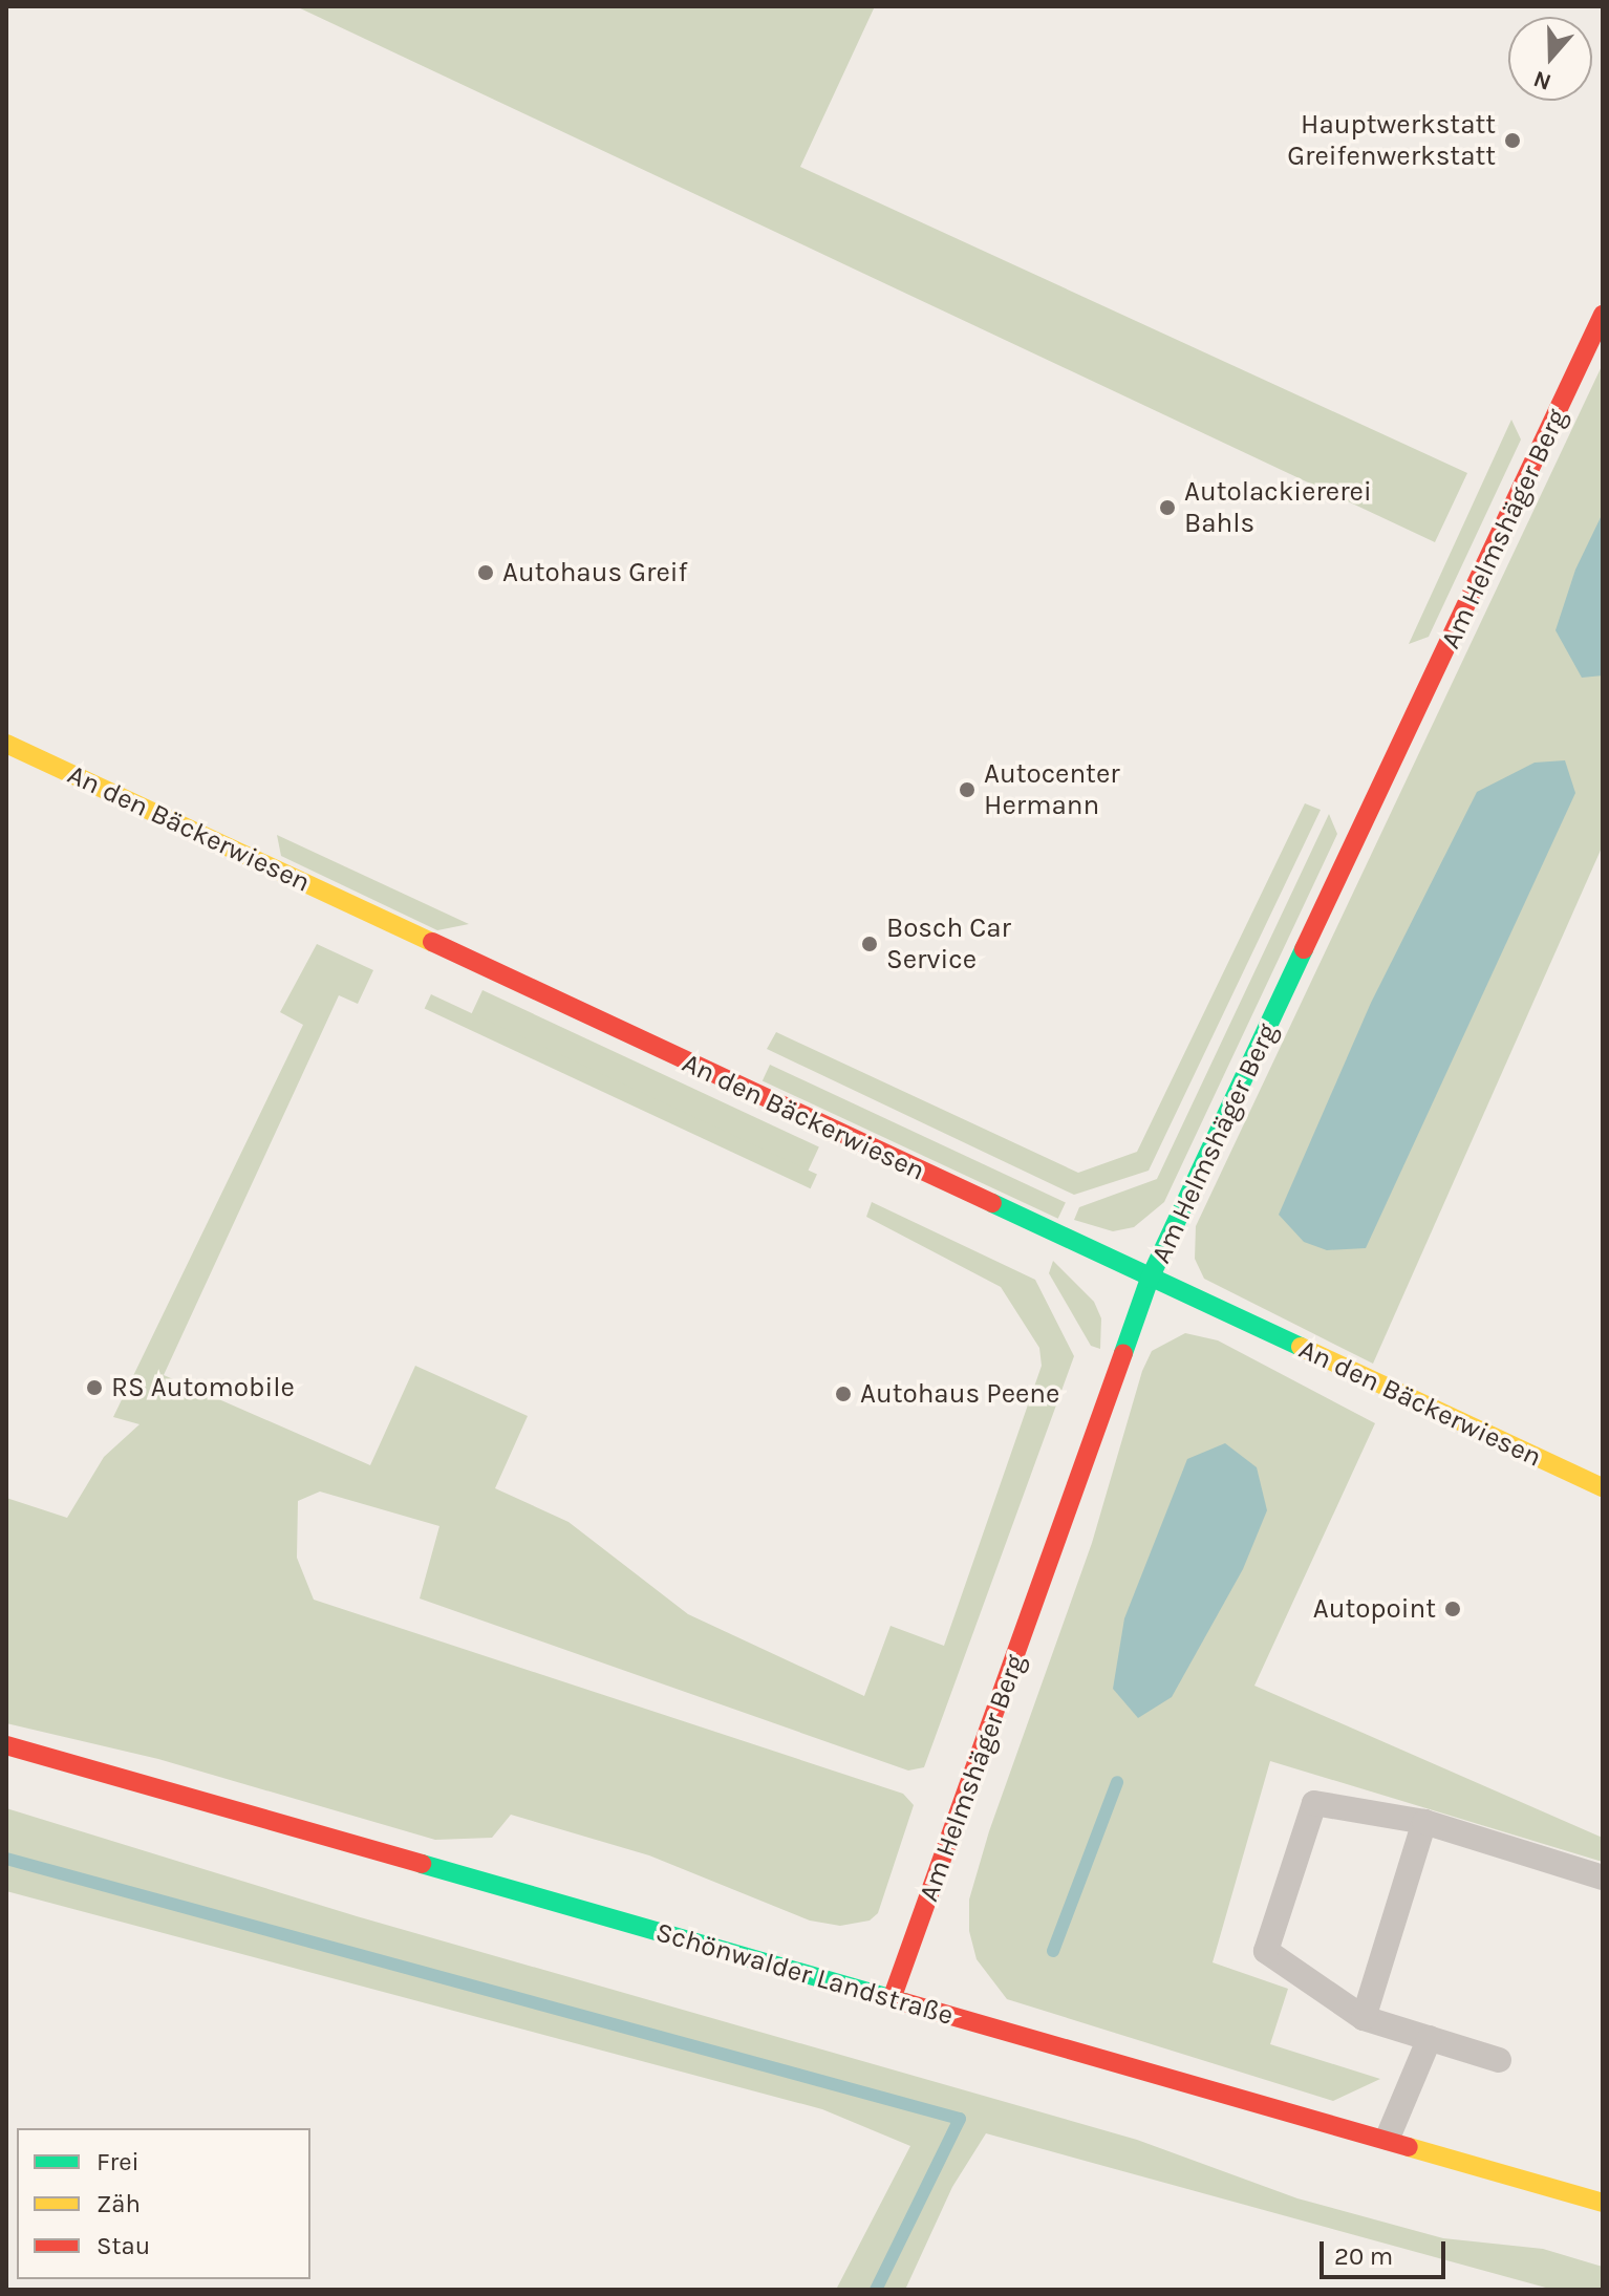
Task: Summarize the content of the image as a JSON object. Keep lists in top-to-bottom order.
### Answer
{
  "streets": {
    "street": ["Am Helmshäger Berg", "An den Bäckerwiesen", "Schönwalder Landstraße"]
  },
  "crossings": [
    ["Am Helmshäger Berg", "An den Bäckerwiesen"],
    ["Am Helmshäger Berg", "Schönwalder Landstraße"]
  ],
  "places": [
    "Hauptwerkstatt Greifenwerkstatt",
    "Autolackiererei Bahls",
    "Autohaus Greif",
    "Autocenter Hermann",
    "Bosch Car Service",
    "RS Automobile",
    "Autohaus Peene",
    "Autopoint"
  ],
  "legend": ["Frei", "Zäh", "Stau"],
  "scale_bar": "20 m",
  "north": "bottom"
}
